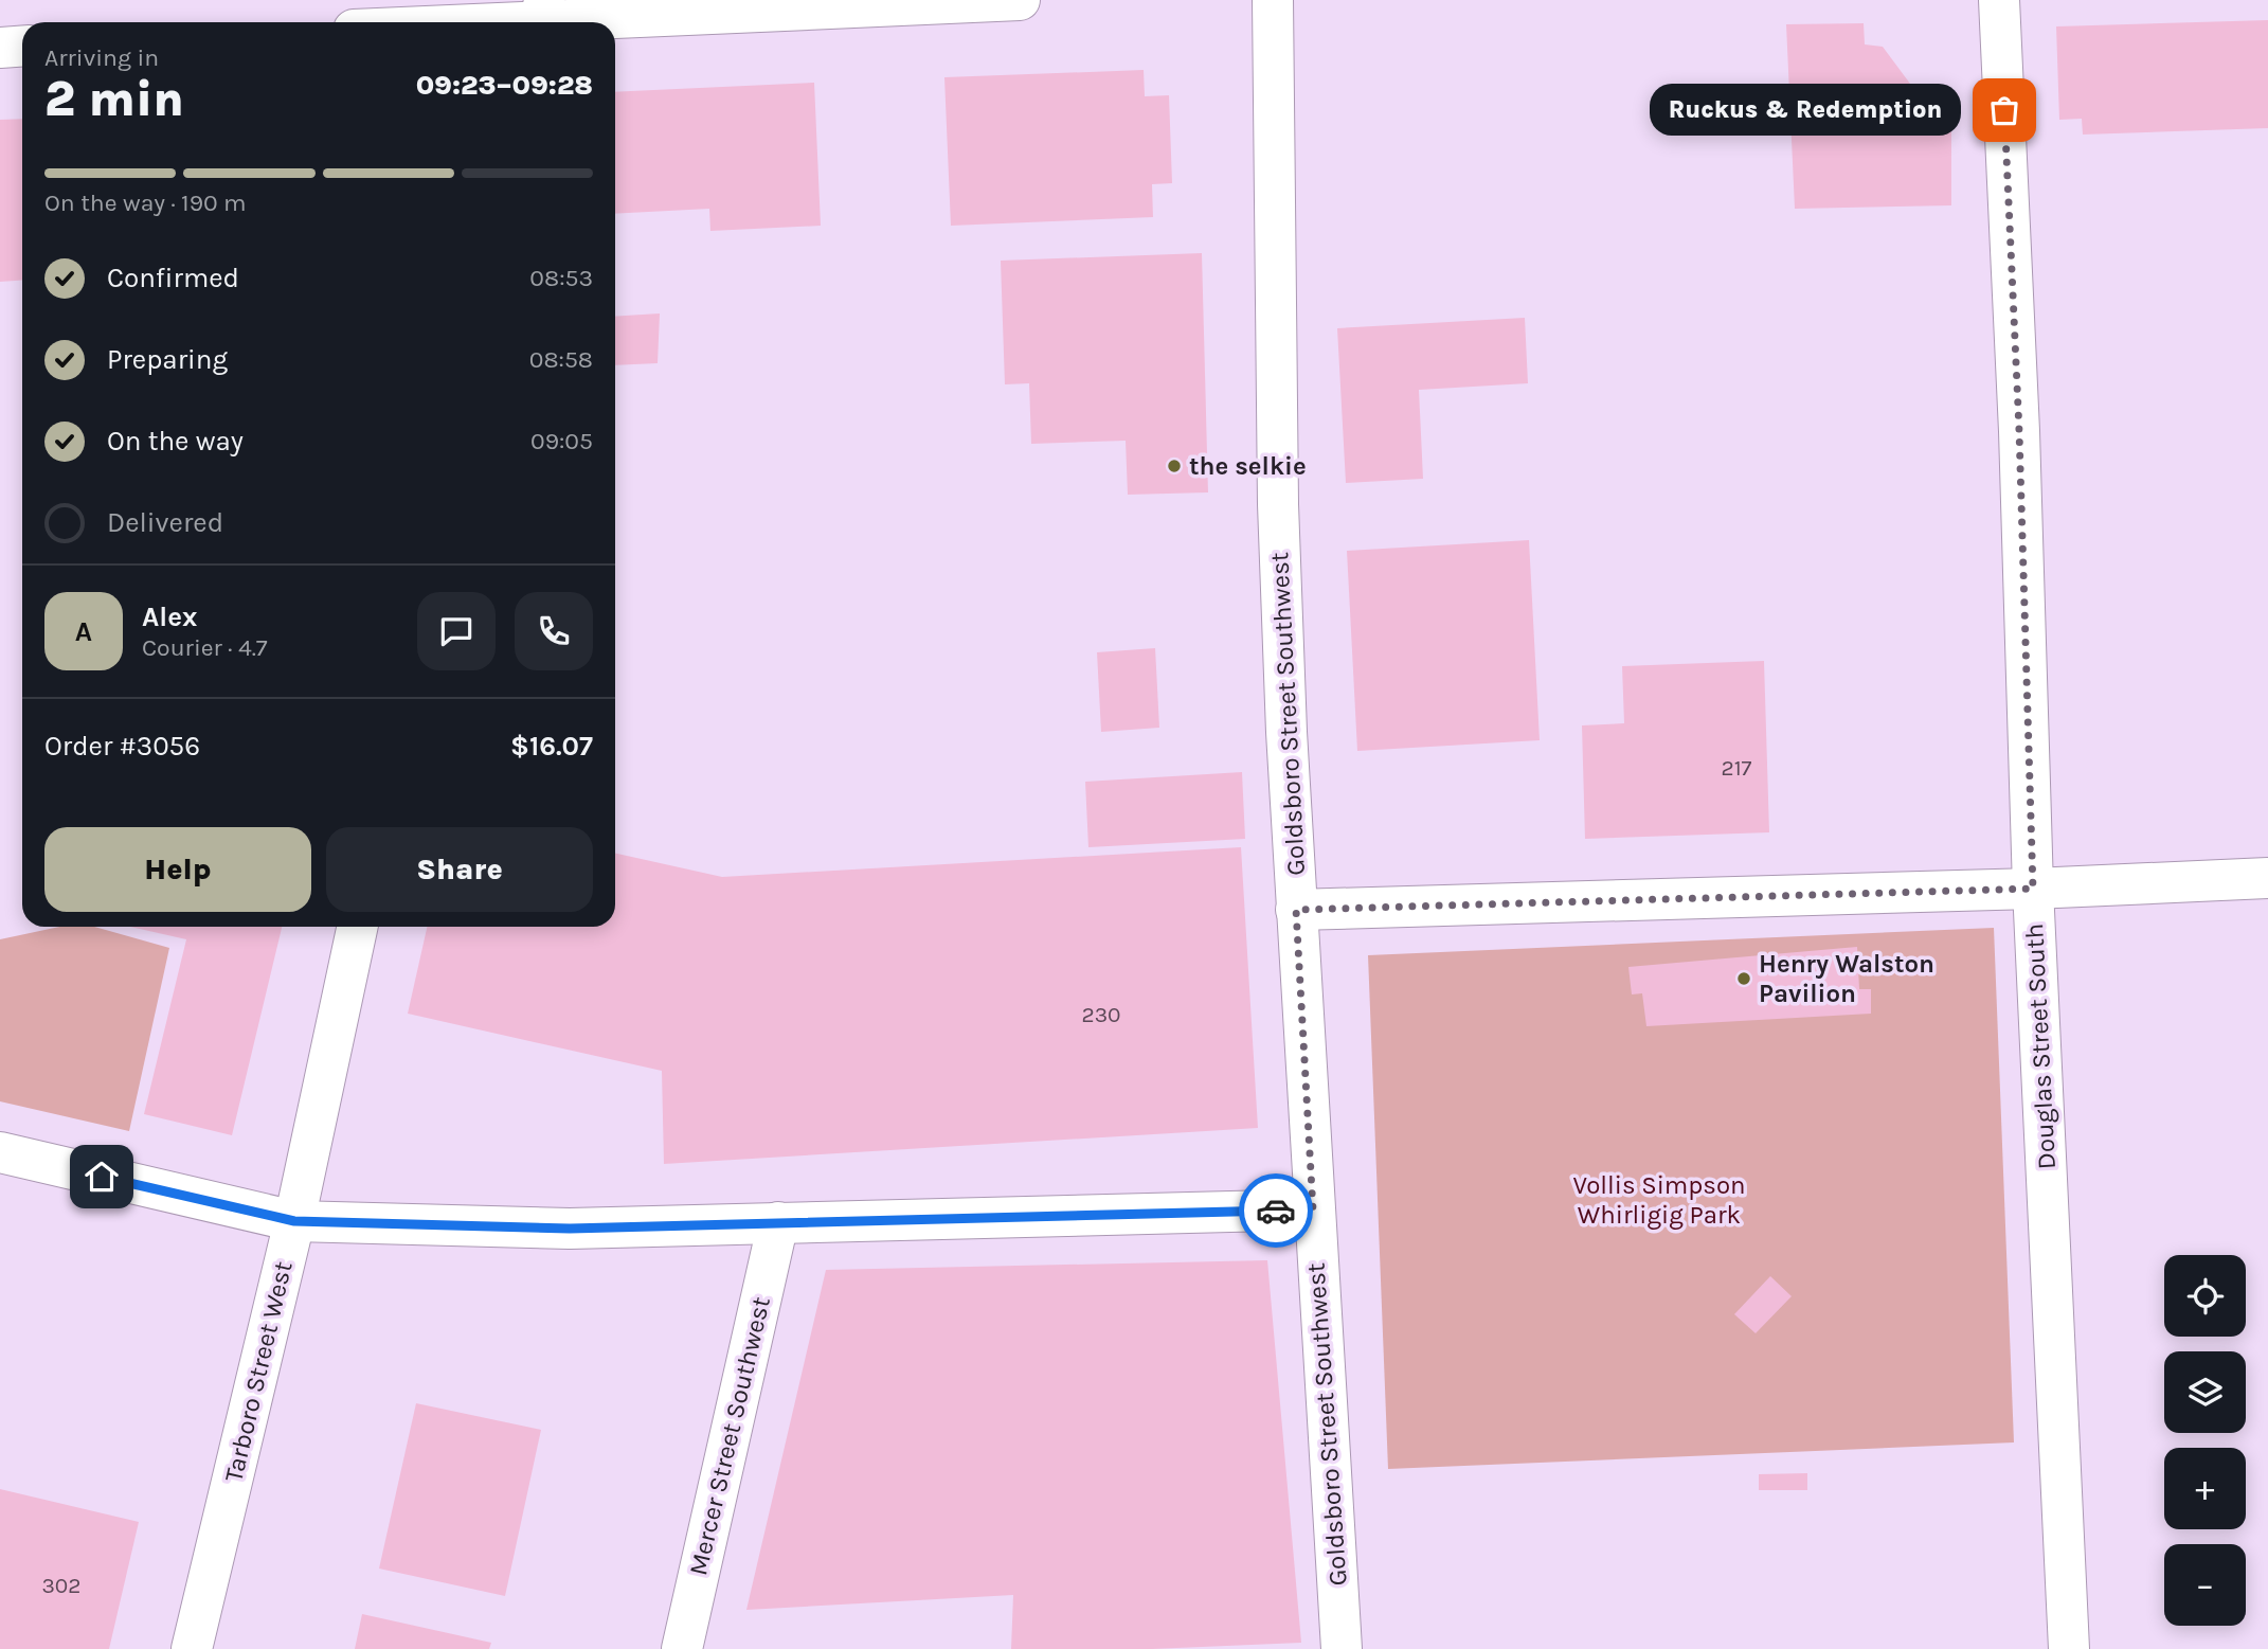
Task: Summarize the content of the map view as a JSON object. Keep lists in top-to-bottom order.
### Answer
{
  "streets": {
    "street": [
      "Goldsboro Street Southwest",
      "Douglas Street South",
      "Tarboro Street West",
      "Mercer Street Southwest"
    ]
  },
  "parks": ["Vollis Simpson Whirligig Park"],
  "places": ["Ruckus & Redemption", "the selkie", "Henry Walston Pavilion"],
  "house_numbers": ["217", "230", "302"],
  "page": {
    "heading": ["2 min", "Arriving in", "09:23–09:28"],
    "panel": [
      "Alex",
      "Courier · 4.7",
      "Order #3056",
      "$16.07"
    ],
    "bubble": "Ruckus & Redemption",
    "bar": "On the way · 190 m",
    "list": [
      ["Confirmed", "08:53"],
      ["Preparing", "08:58"],
      ["On the way", "09:05"],
      "Delivered"
    ],
    "round": "A",
    "buttons": ["Help", "Share"],
    "map_buttons": ["+", "−"]
  }
}
